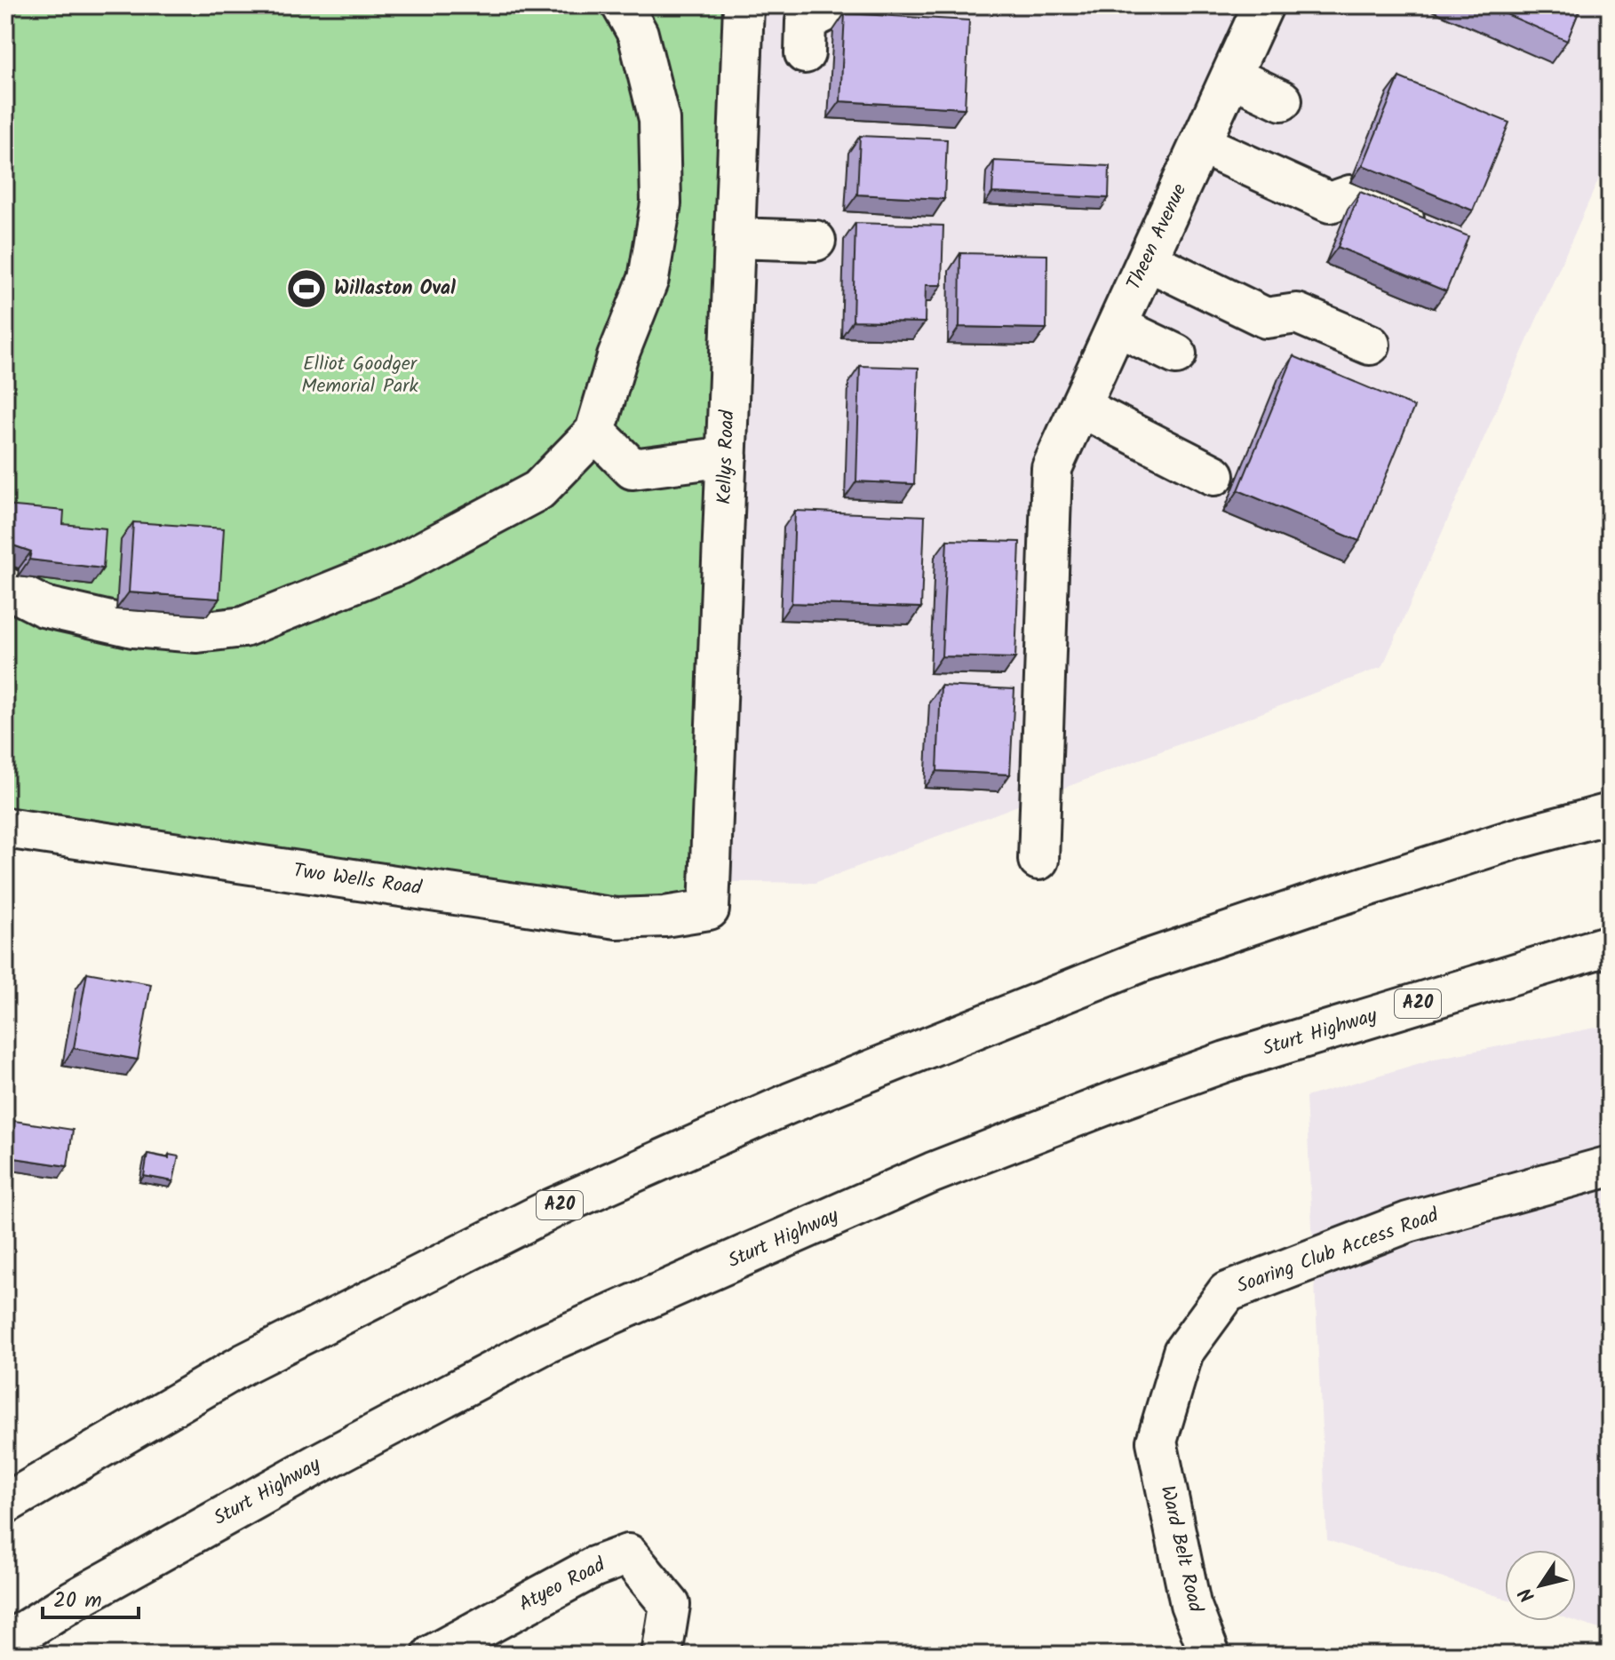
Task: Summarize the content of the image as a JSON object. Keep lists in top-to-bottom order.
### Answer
{
  "streets": {
    "main road": [
      "Theen Avenue",
      "Kellys Road",
      "Two Wells Road",
      "A20",
      "Sturt Highway",
      "Soaring Club Access Road",
      "Ward Belt Road",
      "Atyeo Road"
    ]
  },
  "crossings": [
    ["Kellys Road", "Two Wells Road"],
    ["Soaring Club Access Road", "Ward Belt Road"]
  ],
  "parks": ["Elliot Goodger Memorial Park"],
  "places": {
    "sports": ["Willaston Oval"]
  },
  "scale_bar": "20 m",
  "north": "bottom left"
}
